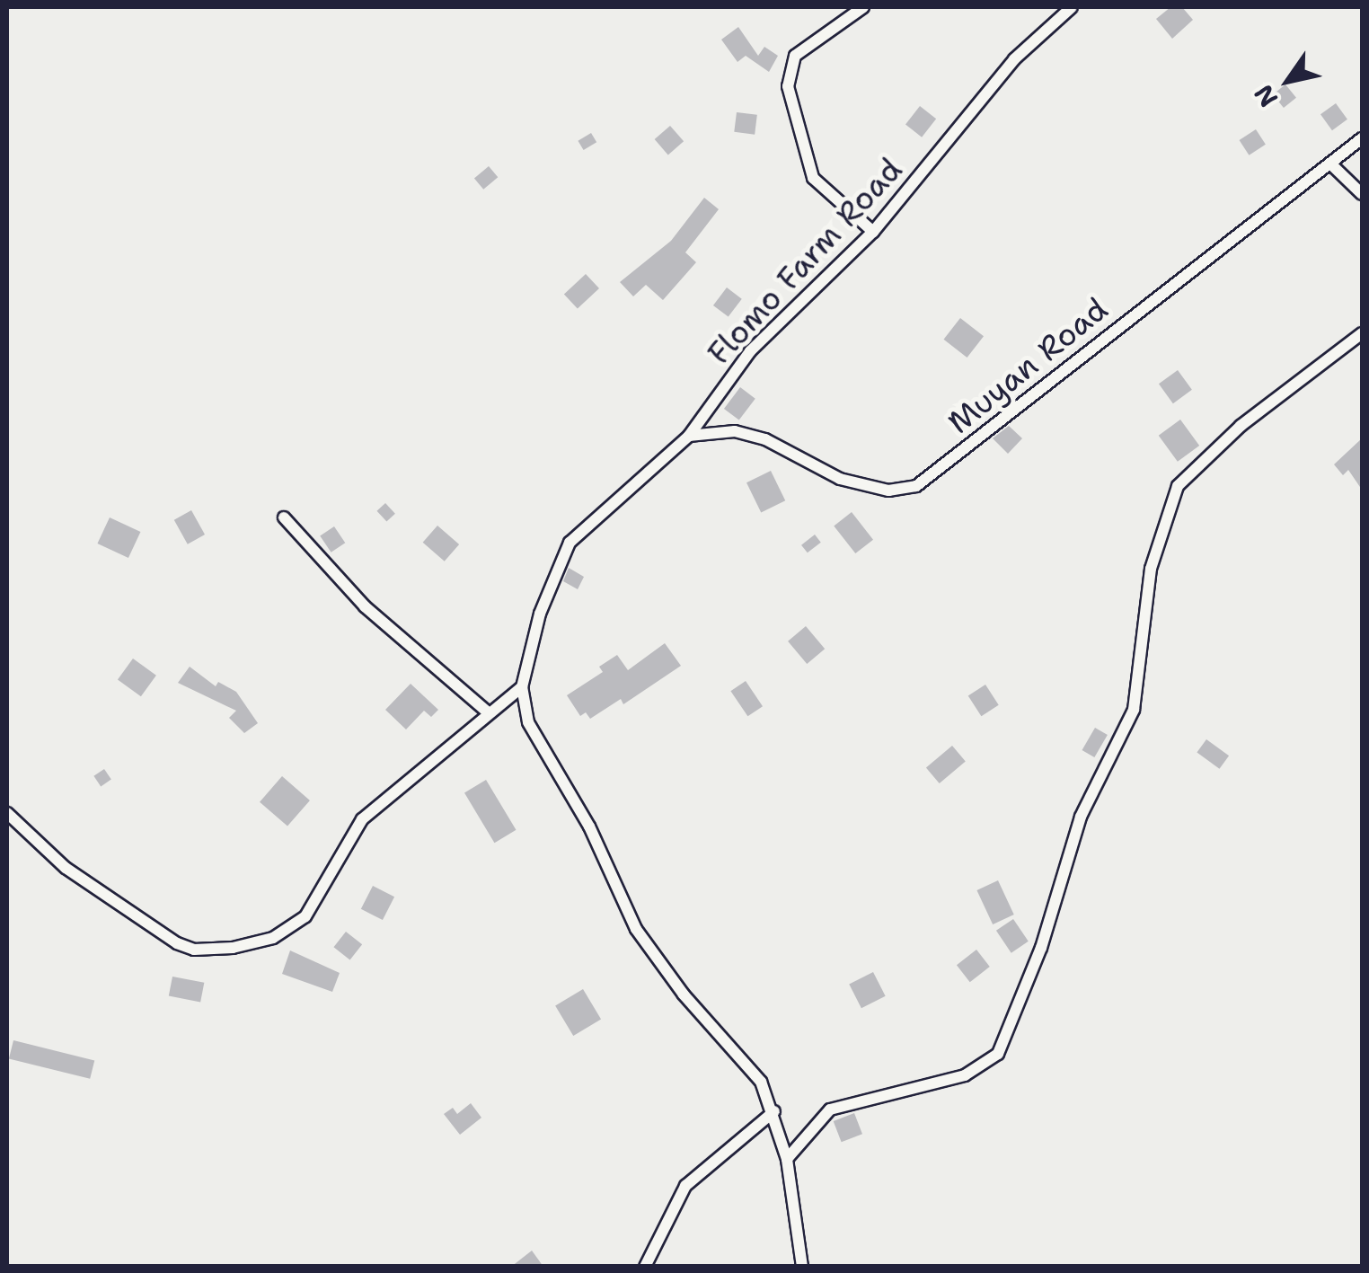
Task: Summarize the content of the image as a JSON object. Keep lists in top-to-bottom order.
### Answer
{
  "streets": {
    "street": ["Flomo Farm Road", "Muyan Road"]
  },
  "crossings": [
    ["Flomo Farm Road", "Muyan Road"]
  ],
  "north": "bottom left"
}
